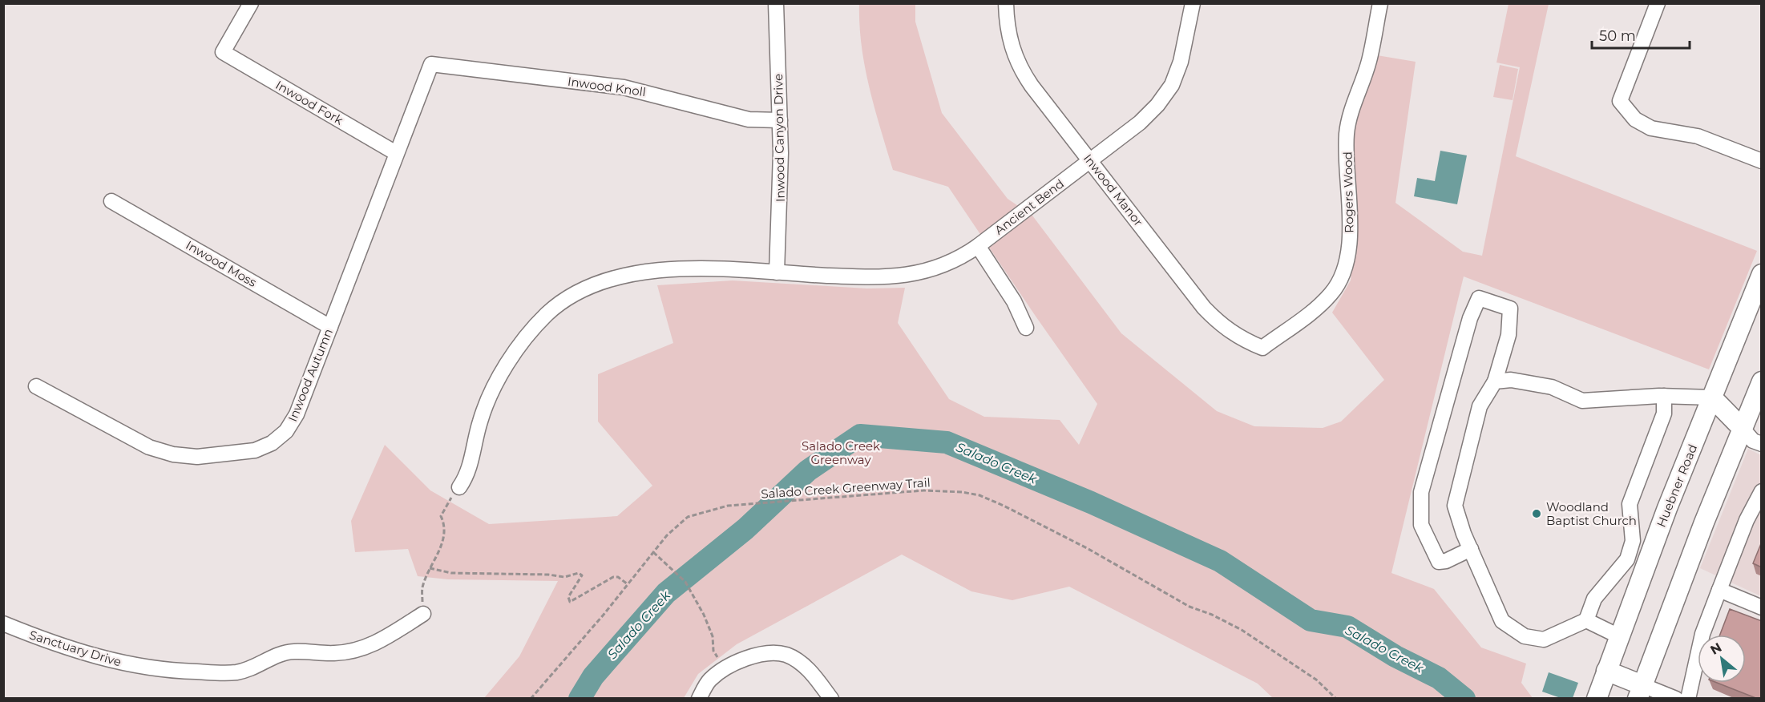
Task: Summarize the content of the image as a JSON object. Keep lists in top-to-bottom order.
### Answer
{
  "streets": {
    "main road": ["Huebner Road"],
    "street": [
      "Inwood Knoll",
      "Inwood Fork",
      "Inwood Canyon Drive",
      "Inwood Manor",
      "Rogers Wood",
      "Ancient Bend",
      "Inwood Moss",
      "Inwood Autumn",
      "Sanctuary Drive"
    ],
    "path": ["Salado Creek Greenway Trail"]
  },
  "crossings": [
    ["Inwood Knoll", "Inwood Canyon Drive"],
    ["Inwood Knoll", "Inwood Autumn"],
    ["Inwood Fork", "Inwood Autumn"],
    ["Inwood Canyon Drive", "Ancient Bend"],
    ["Inwood Manor", "Rogers Wood"],
    ["Inwood Manor", "Ancient Bend"],
    ["Inwood Moss", "Inwood Autumn"]
  ],
  "water": ["Salado Creek"],
  "parks": ["Salado Creek Greenway"],
  "places": ["Woodland Baptist Church"],
  "scale_bar": "50 m",
  "north": "top left"
}
